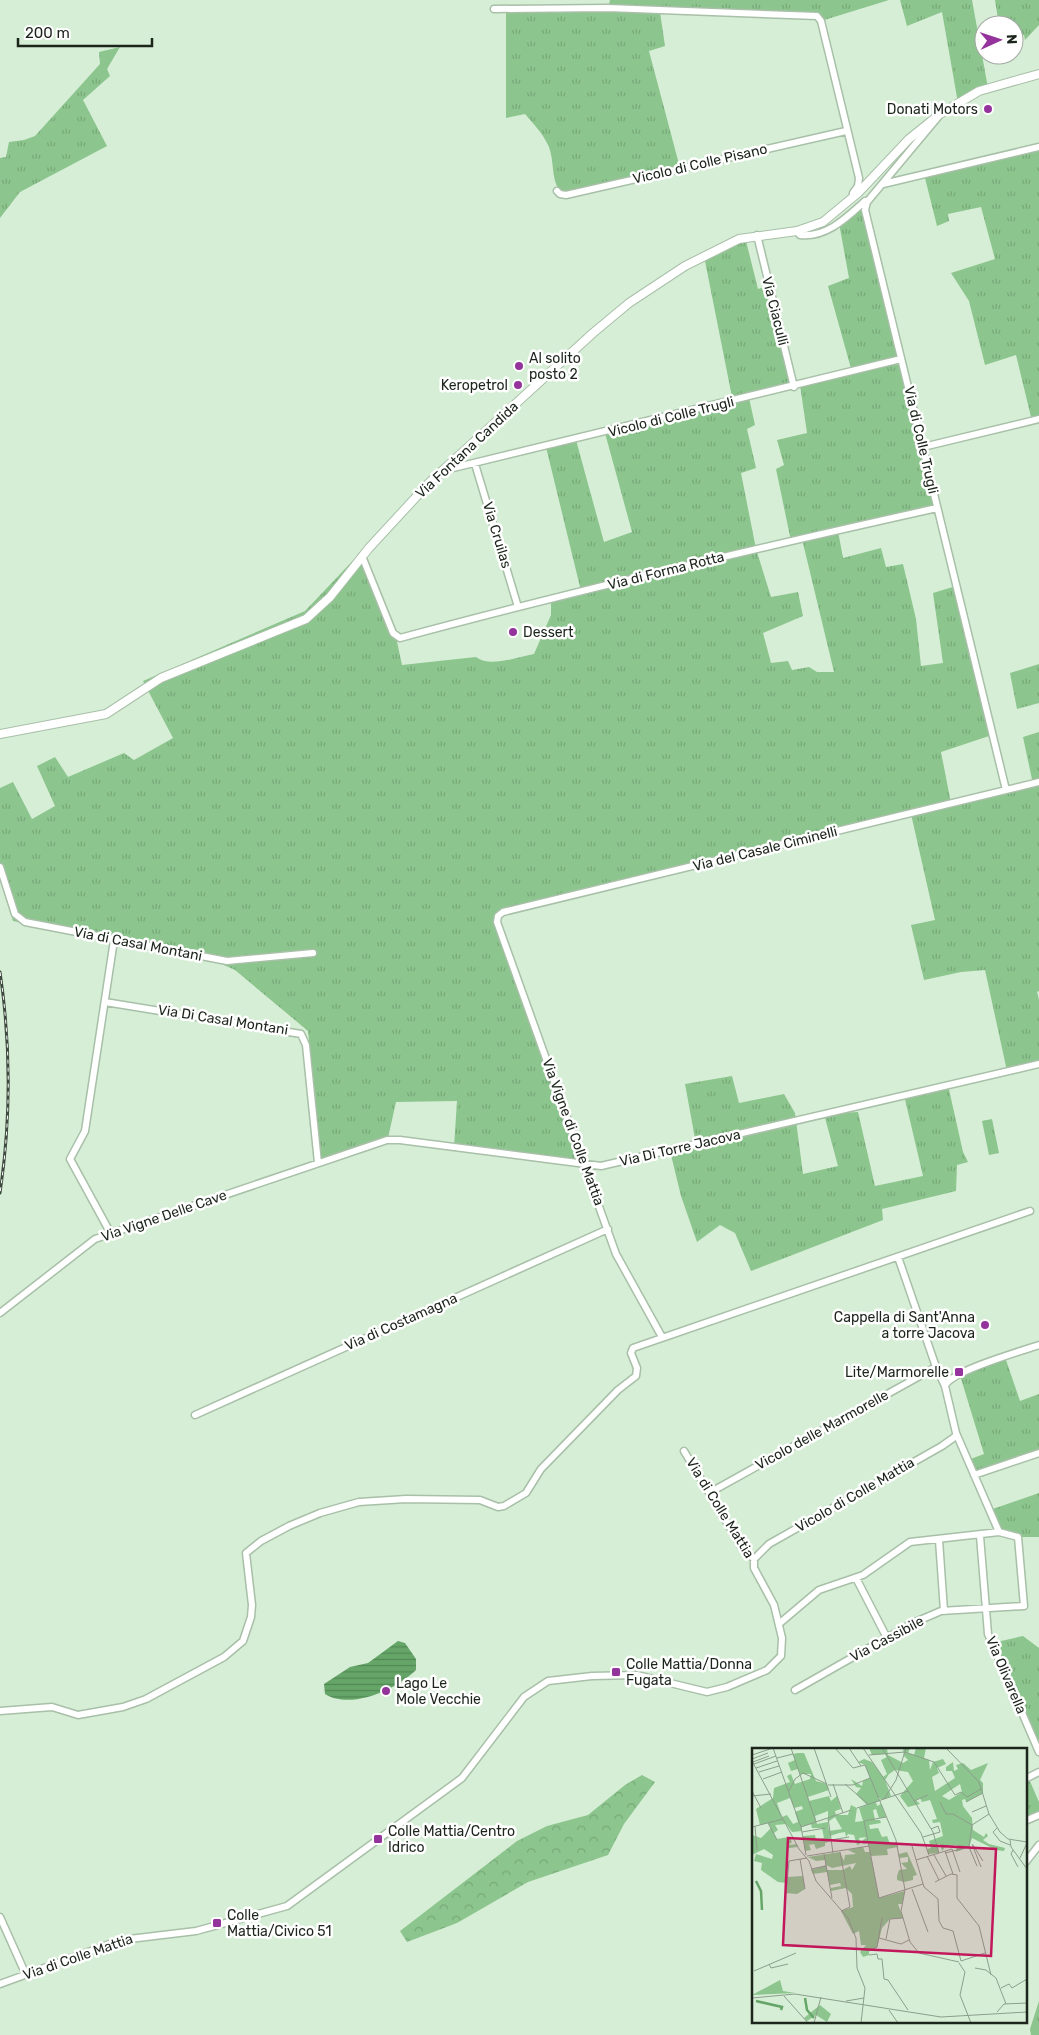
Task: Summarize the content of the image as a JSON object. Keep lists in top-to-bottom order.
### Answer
{
  "streets": {
    "main road": ["Via Fontana Candida"],
    "street": [
      "Vicolo di Colle Pisano",
      "Via Ciaculli",
      "Vicolo di Colle Trugli",
      "Via di Colle Trugli",
      "Via Cruilas",
      "Via di Forma Rotta",
      "Via del Casale Ciminelli",
      "Via di Casal Montani",
      "Via Di Casal Montani",
      "Via Vigne di Colle Mattia",
      "Via Di Torre Jacova",
      "Via Vigne Delle Cave",
      "Via di Costamagna",
      "Vicolo delle Marmorelle",
      "Vicolo di Colle Mattia",
      "Via di Colle Mattia",
      "Via Cassibile",
      "Via Olivarella"
    ]
  },
  "crossings": [
    ["Via Ciaculli", "Vicolo di Colle Trugli"],
    ["Via Ciaculli", "Via Fontana Candida"],
    ["Vicolo di Colle Trugli", "Via di Colle Trugli"],
    ["Vicolo di Colle Trugli", "Via Fontana Candida"],
    ["Vicolo di Colle Trugli", "Via Cruilas"],
    ["Via di Colle Trugli", "Via Fontana Candida"],
    ["Via di Colle Trugli", "Via di Forma Rotta"],
    ["Via di Colle Trugli", "Via del Casale Ciminelli"],
    ["Via Fontana Candida", "Via di Forma Rotta"],
    ["Via Cruilas", "Via di Forma Rotta"],
    ["Via del Casale Ciminelli", "Via Vigne di Colle Mattia"],
    ["Via Di Casal Montani", "Via Di Torre Jacova"],
    ["Via Di Casal Montani", "Via Vigne Delle Cave"],
    ["Via Vigne di Colle Mattia", "Via Di Torre Jacova"],
    ["Via Vigne di Colle Mattia", "Via di Costamagna"],
    ["Via Di Torre Jacova", "Via Vigne Delle Cave"],
    ["Vicolo delle Marmorelle", "Via di Colle Mattia"],
    ["Vicolo di Colle Mattia", "Via di Colle Mattia"],
    ["Via Cassibile", "Via Olivarella"]
  ],
  "places": {
    "other": [
      "Donati Motors",
      "Al solito posto 2",
      "Keropetrol",
      "Dessert",
      "Cappella di Sant'Anna a torre Jacova",
      "Lago Le Mole Vecchie"
    ],
    "transit": [
      "Lite/Marmorelle",
      "Colle Mattia/Donna Fugata",
      "Colle Mattia/Centro Idrico",
      "Colle Mattia/Civico 51"
    ]
  },
  "scale_bar": "200 m",
  "north": "right"
}
